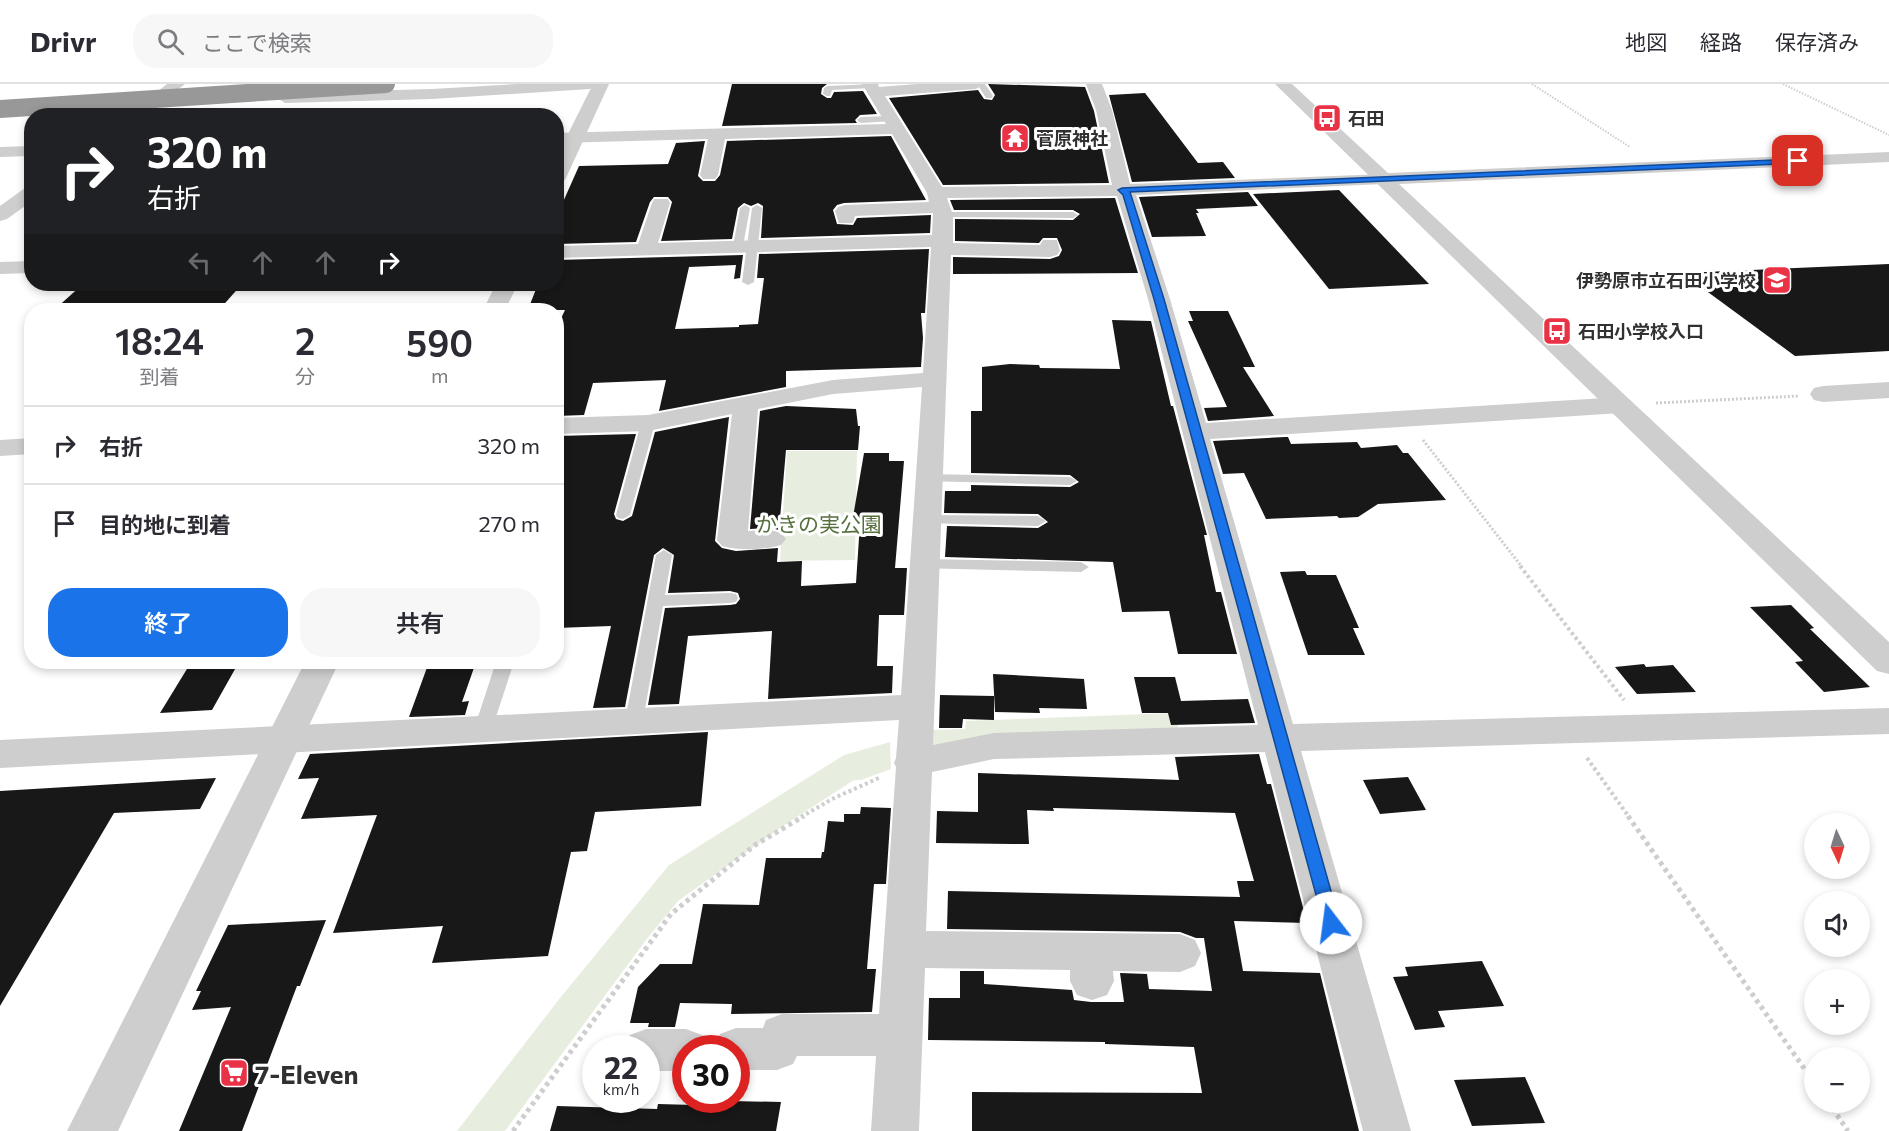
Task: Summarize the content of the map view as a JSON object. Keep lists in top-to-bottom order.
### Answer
{
  "parks": ["かきの実公園"],
  "places": {
    "bus stop": ["石田", "石田小学校入口"],
    "temple": ["菅原神社"],
    "school or university": ["伊勢原市立石田小学校"],
    "supermarket": ["7-Eleven"]
  },
  "north": "bottom",
  "page": {
    "header": "Drivr",
    "search": "ここで検索",
    "nav": ["地図", "経路", "保存済み"],
    "turn": ["320 m", "右折"],
    "eta": [
      "18:24",
      "到着",
      "2",
      "分",
      "590",
      "m"
    ],
    "list": [
      {
        "name": "右折",
        "value": "320 m"
      },
      {
        "name": "目的地に到着",
        "value": "270 m"
      }
    ],
    "buttons": ["終了", "共有"],
    "map_buttons": ["+", "−"],
    "speed": "22 km/h",
    "limit": "30"
  }
}
